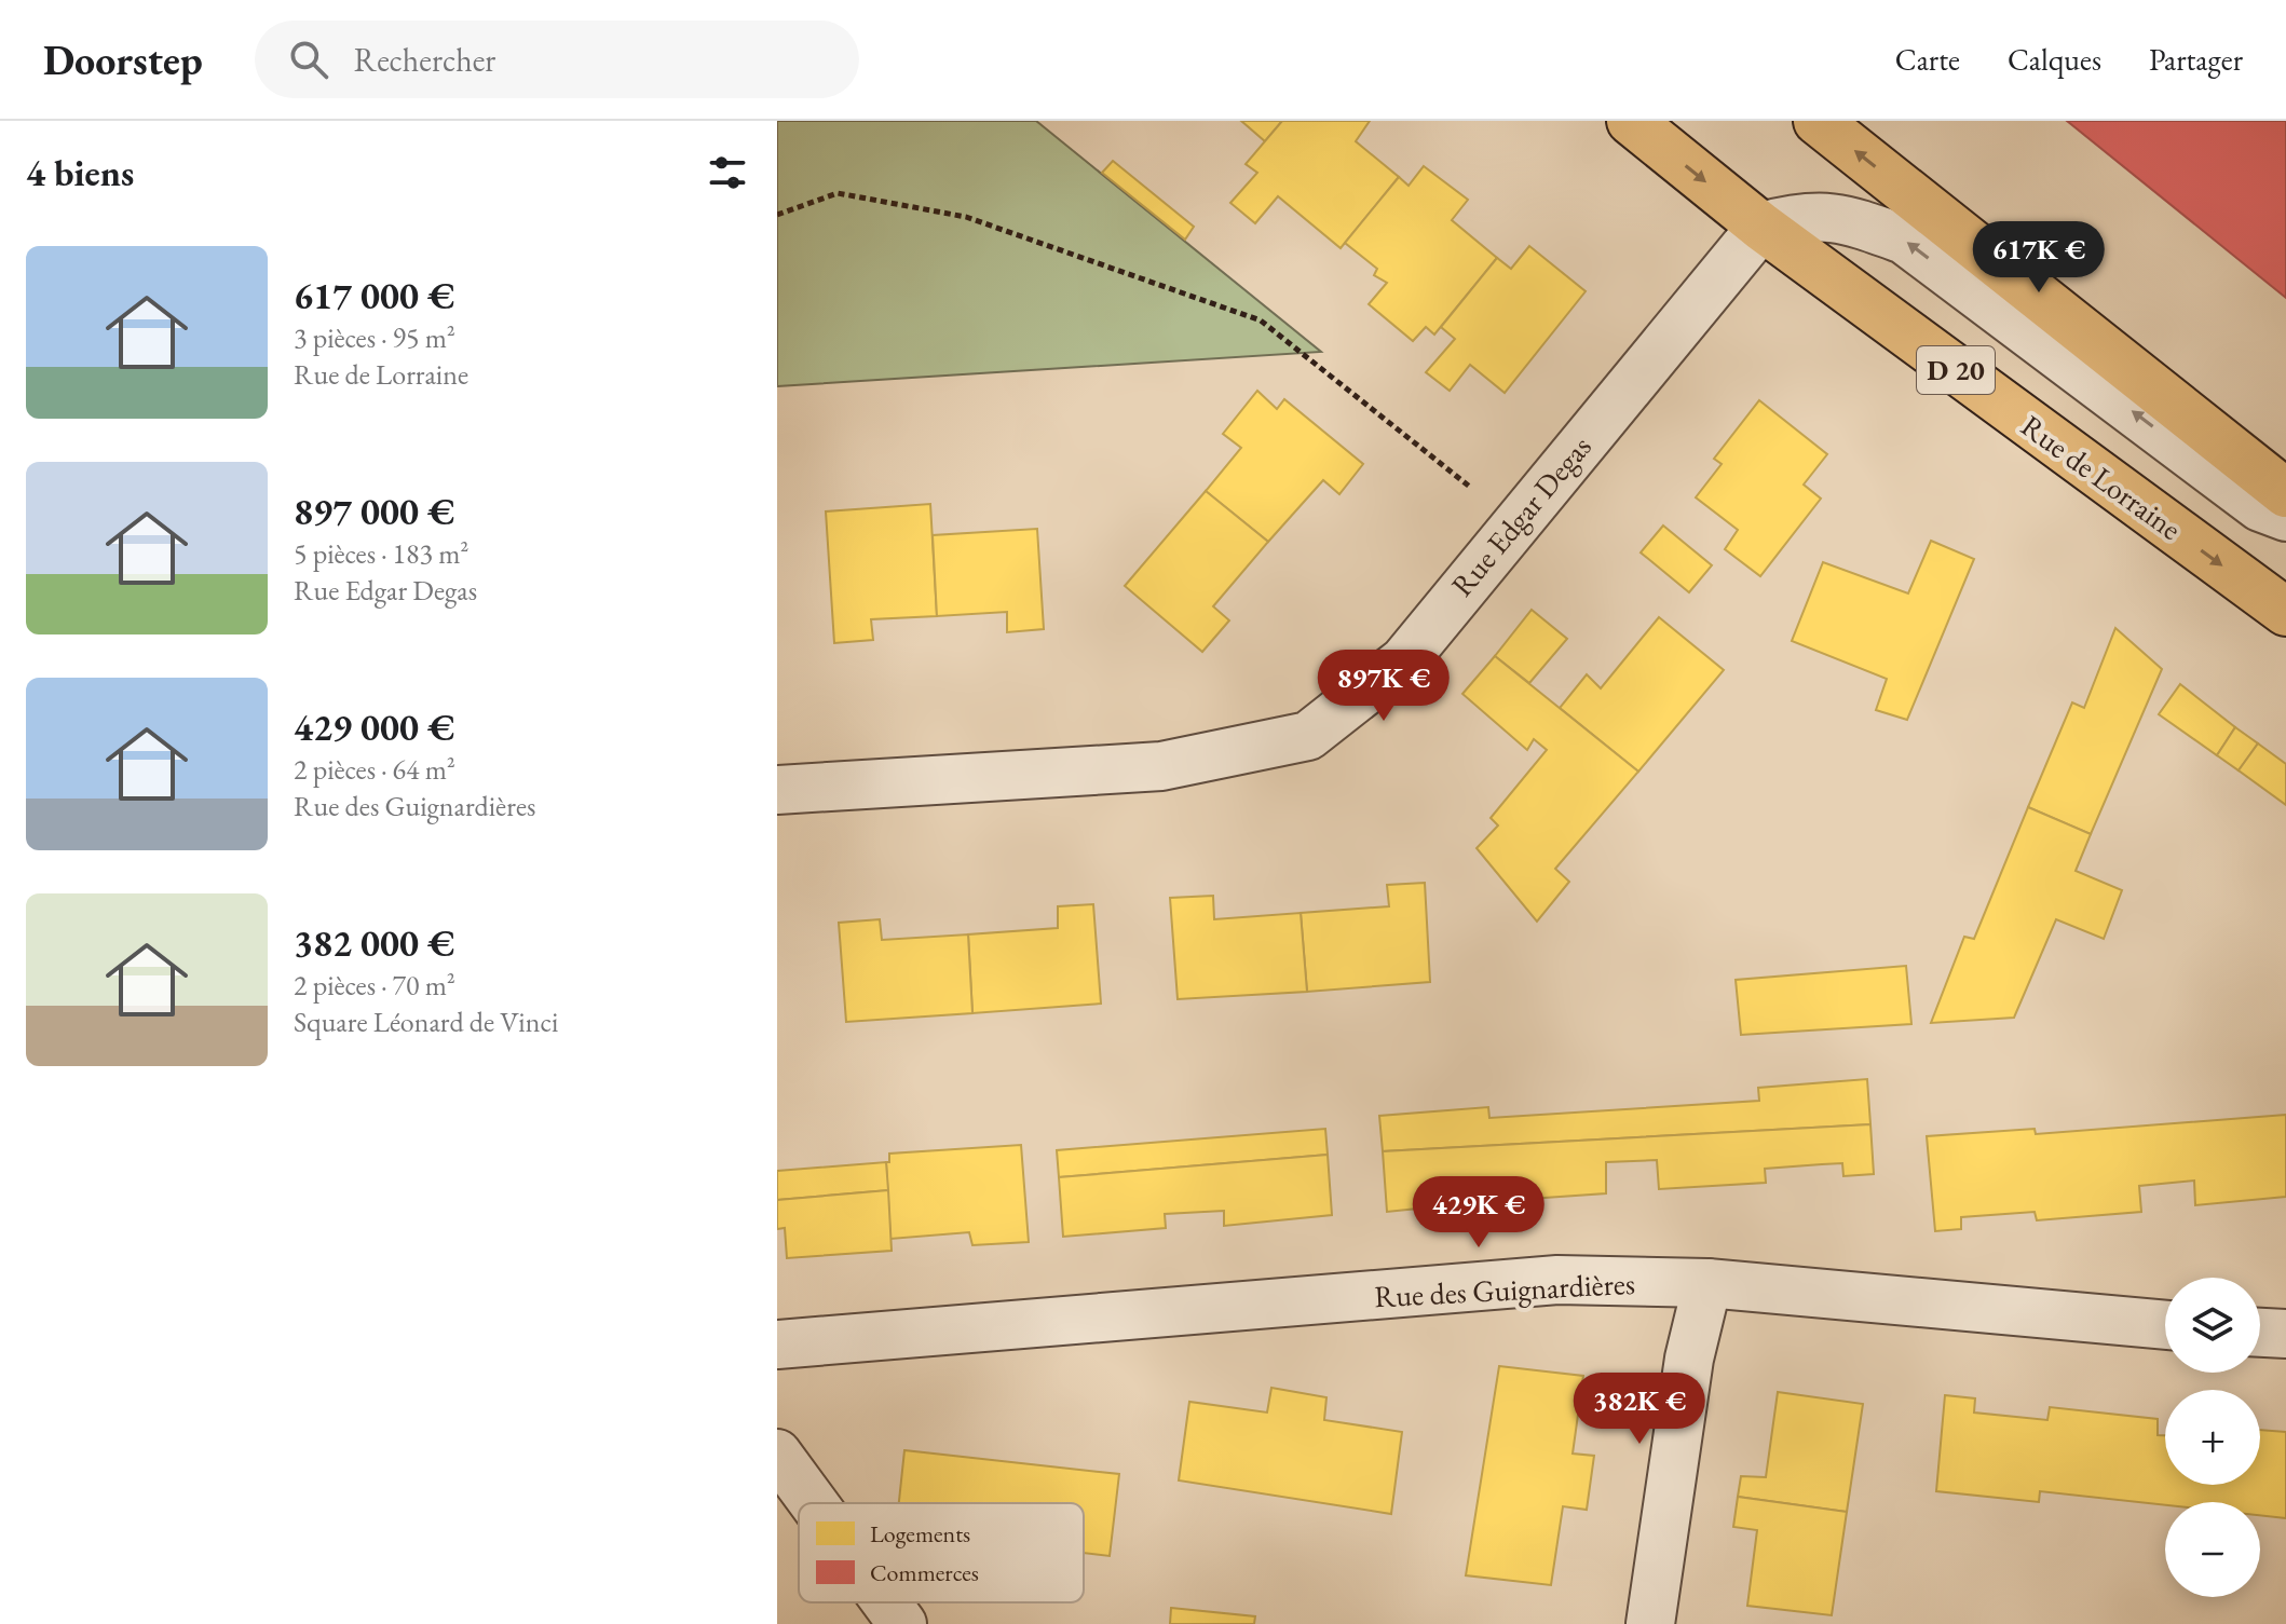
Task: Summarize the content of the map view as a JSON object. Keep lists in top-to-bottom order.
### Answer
{
  "streets": {
    "main road": ["D 20", "Rue de Lorraine"],
    "street": ["Rue Edgar Degas", "Rue des Guignardières"]
  },
  "crossings": [
    ["Rue de Lorraine", "Rue Edgar Degas"]
  ],
  "legend": ["Logements", "Commerces"],
  "page": {
    "header": "Doorstep",
    "search": "Rechercher",
    "nav": ["Carte", "Calques", "Partager"],
    "heading": "4 biens",
    "price": [
      "617K €",
      "897K €",
      "429K €",
      "382K €"
    ],
    "list": [
      {
        "name": "617 000 €",
        "note": "3 pièces · 95 m² · Rue de Lorraine"
      },
      {
        "name": "897 000 €",
        "note": "5 pièces · 183 m² · Rue Edgar Degas"
      },
      {
        "name": "429 000 €",
        "note": "2 pièces · 64 m² · Rue des Guignardières"
      },
      {
        "name": "382 000 €",
        "note": "2 pièces · 70 m² · Square Léonard de Vinci"
      }
    ],
    "map_buttons": ["+", "−"]
  }
}
